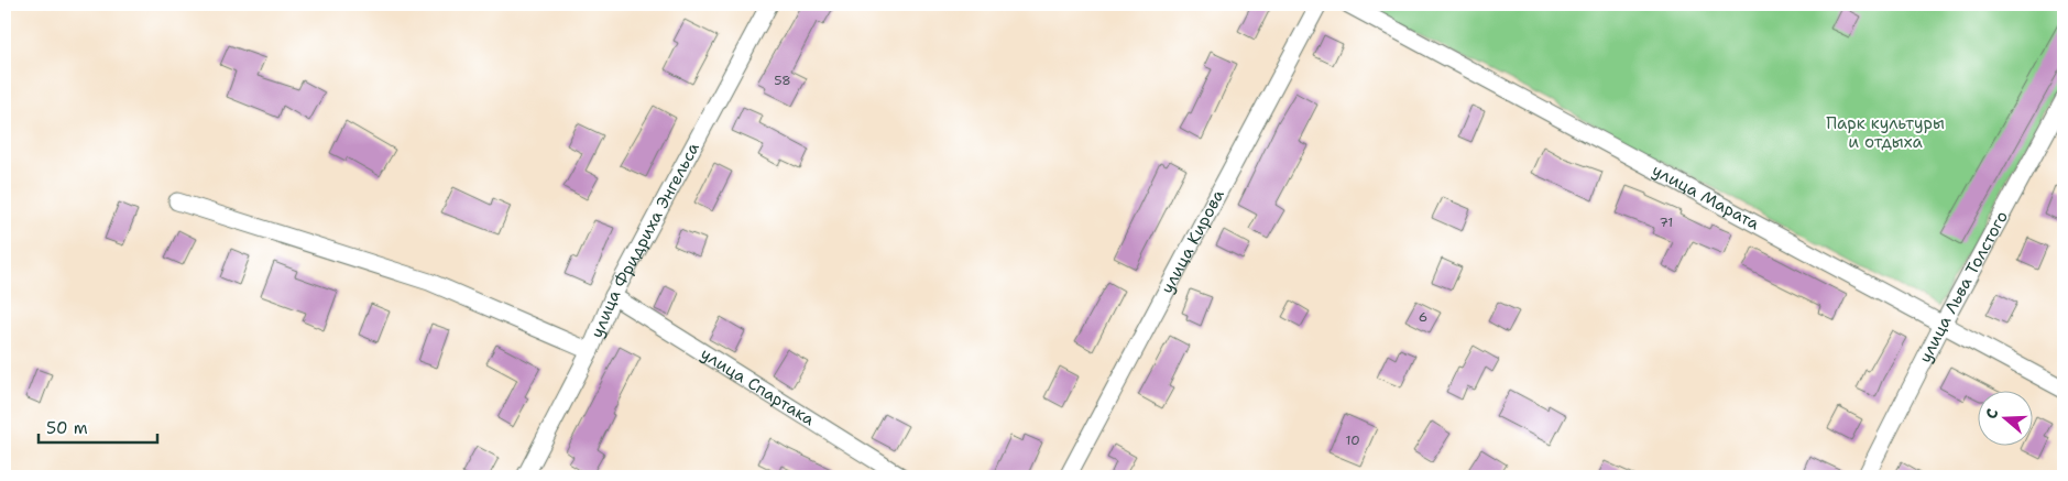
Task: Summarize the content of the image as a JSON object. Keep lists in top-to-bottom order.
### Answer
{
  "streets": {
    "street": [
      "улица Марата",
      "улица Фридриха Энгельса",
      "улица Кирова",
      "улица Льва Толстого",
      "улица Спартака"
    ]
  },
  "crossings": [
    ["улица Марата", "улица Льва Толстого"],
    ["улица Фридриха Энгельса", "улица Спартака"]
  ],
  "parks": ["Парк культуры и отдыха"],
  "house_numbers": [
    "58",
    "71",
    "6",
    "10"
  ],
  "scale_bar": "50 m",
  "north": "left"
}
